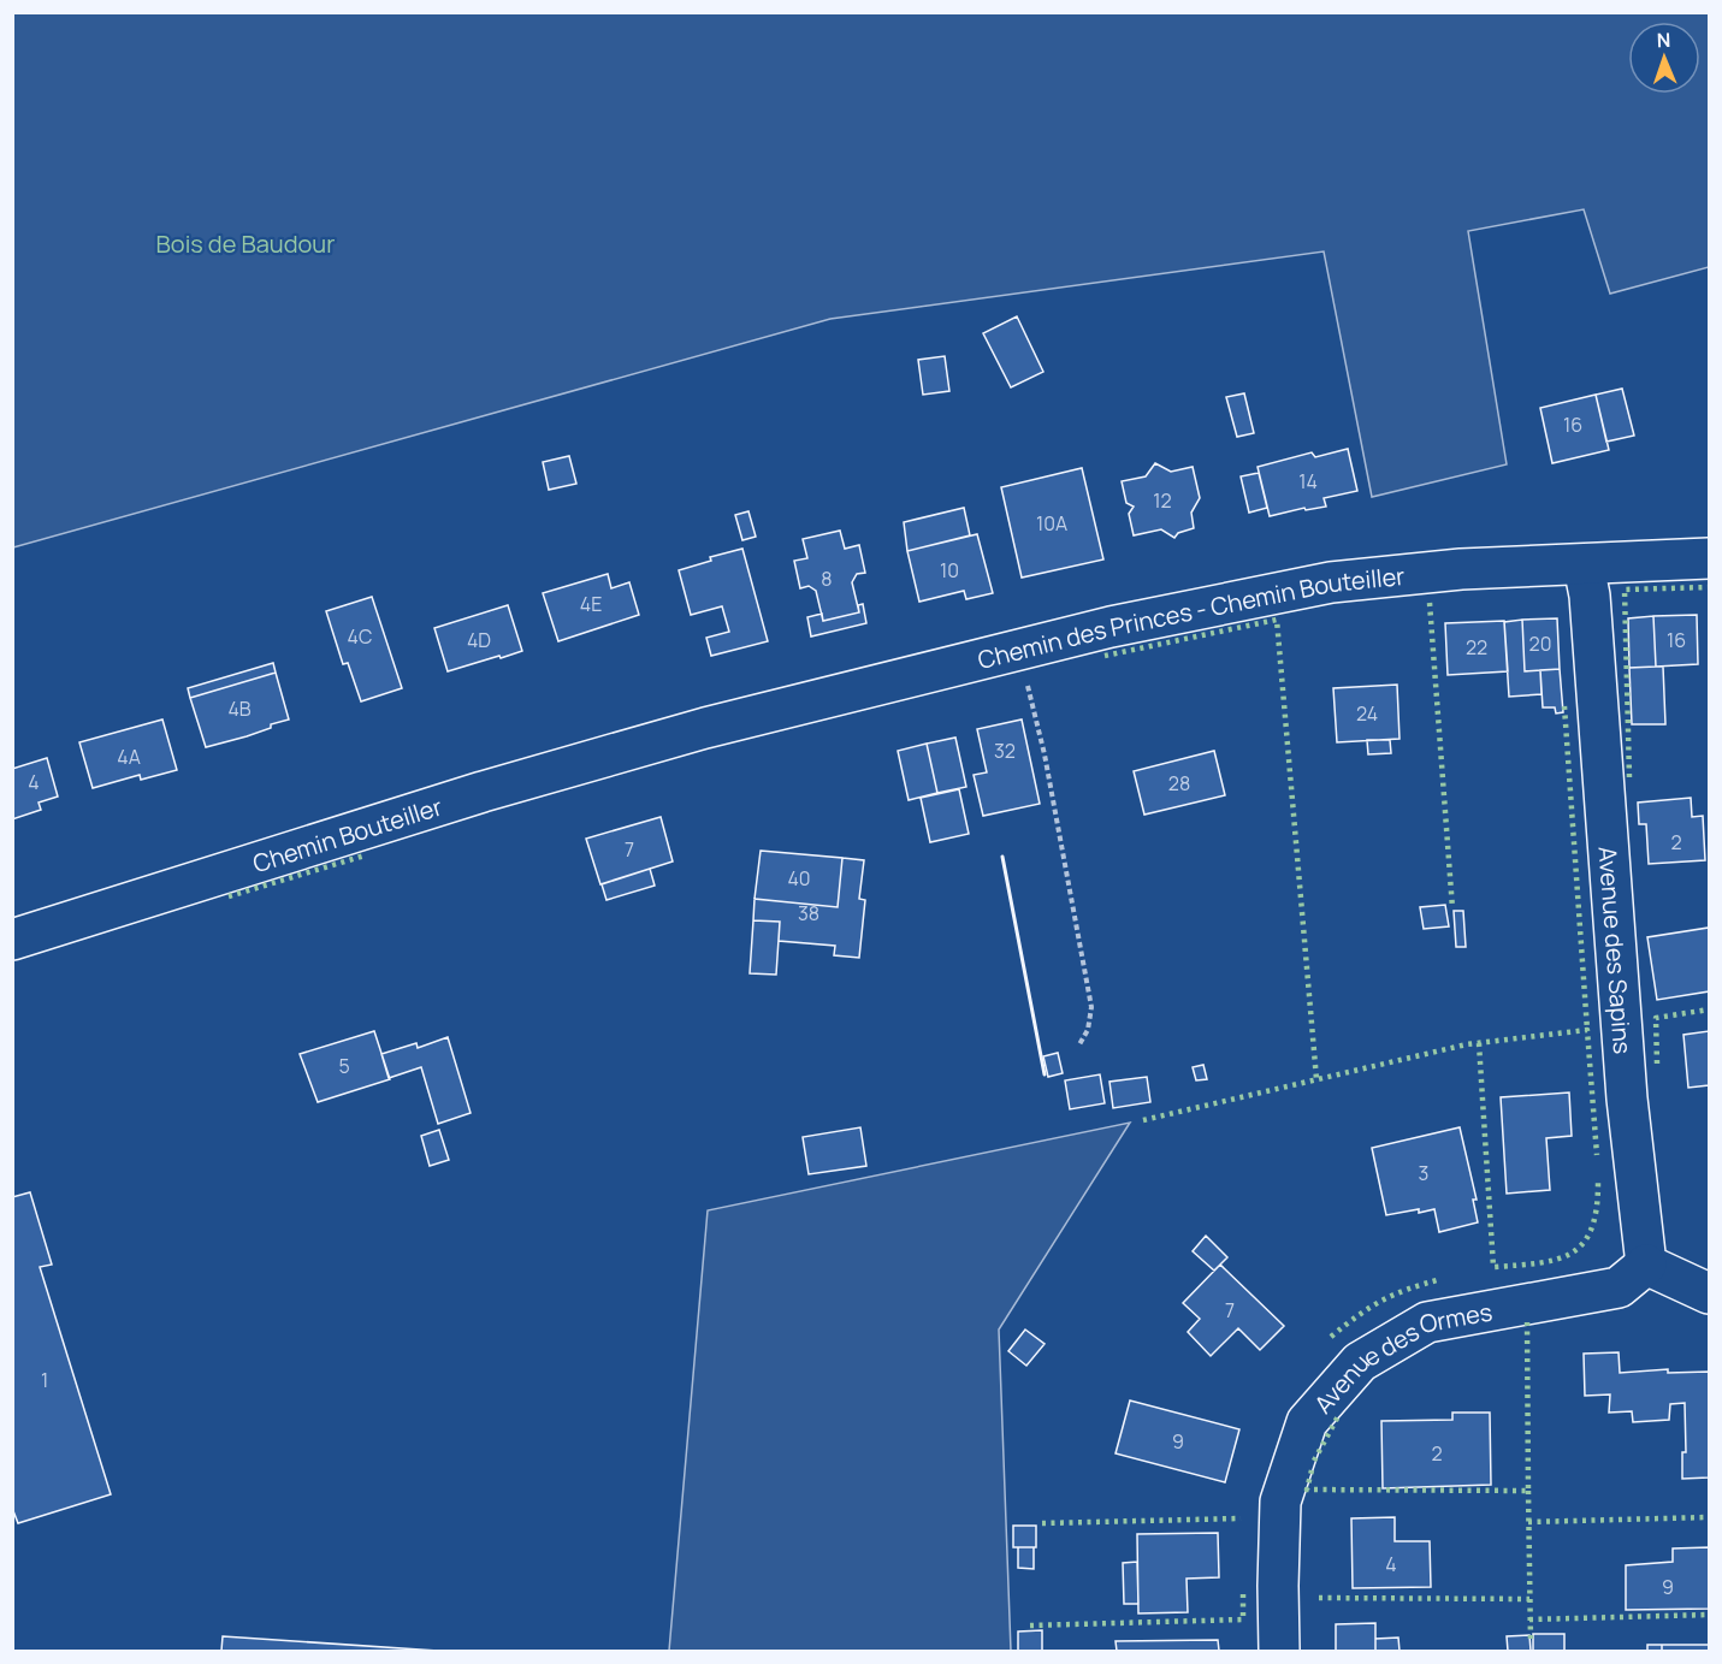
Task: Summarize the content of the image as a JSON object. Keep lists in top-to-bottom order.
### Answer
{
  "streets": {
    "street": [
      "Chemin des Princes - Chemin Bouteiller",
      "Chemin Bouteiller",
      "Avenue des Sapins",
      "Avenue des Ormes"
    ]
  },
  "crossings": [
    ["Chemin des Princes - Chemin Bouteiller", "Chemin Bouteiller"],
    ["Chemin des Princes - Chemin Bouteiller", "Avenue des Sapins"],
    ["Avenue des Sapins", "Avenue des Ormes"]
  ],
  "parks": ["Bois de Baudour"],
  "house_numbers": [
    "16",
    "14",
    "12",
    "10A",
    "10",
    "8",
    "4E",
    "4C",
    "4D",
    "16",
    "20",
    "22",
    "4B",
    "24",
    "32",
    "4A",
    "4",
    "28",
    "2",
    "7",
    "40",
    "38",
    "5",
    "3",
    "7",
    "1",
    "9",
    "2",
    "4",
    "9"
  ],
  "north": "top"
}
